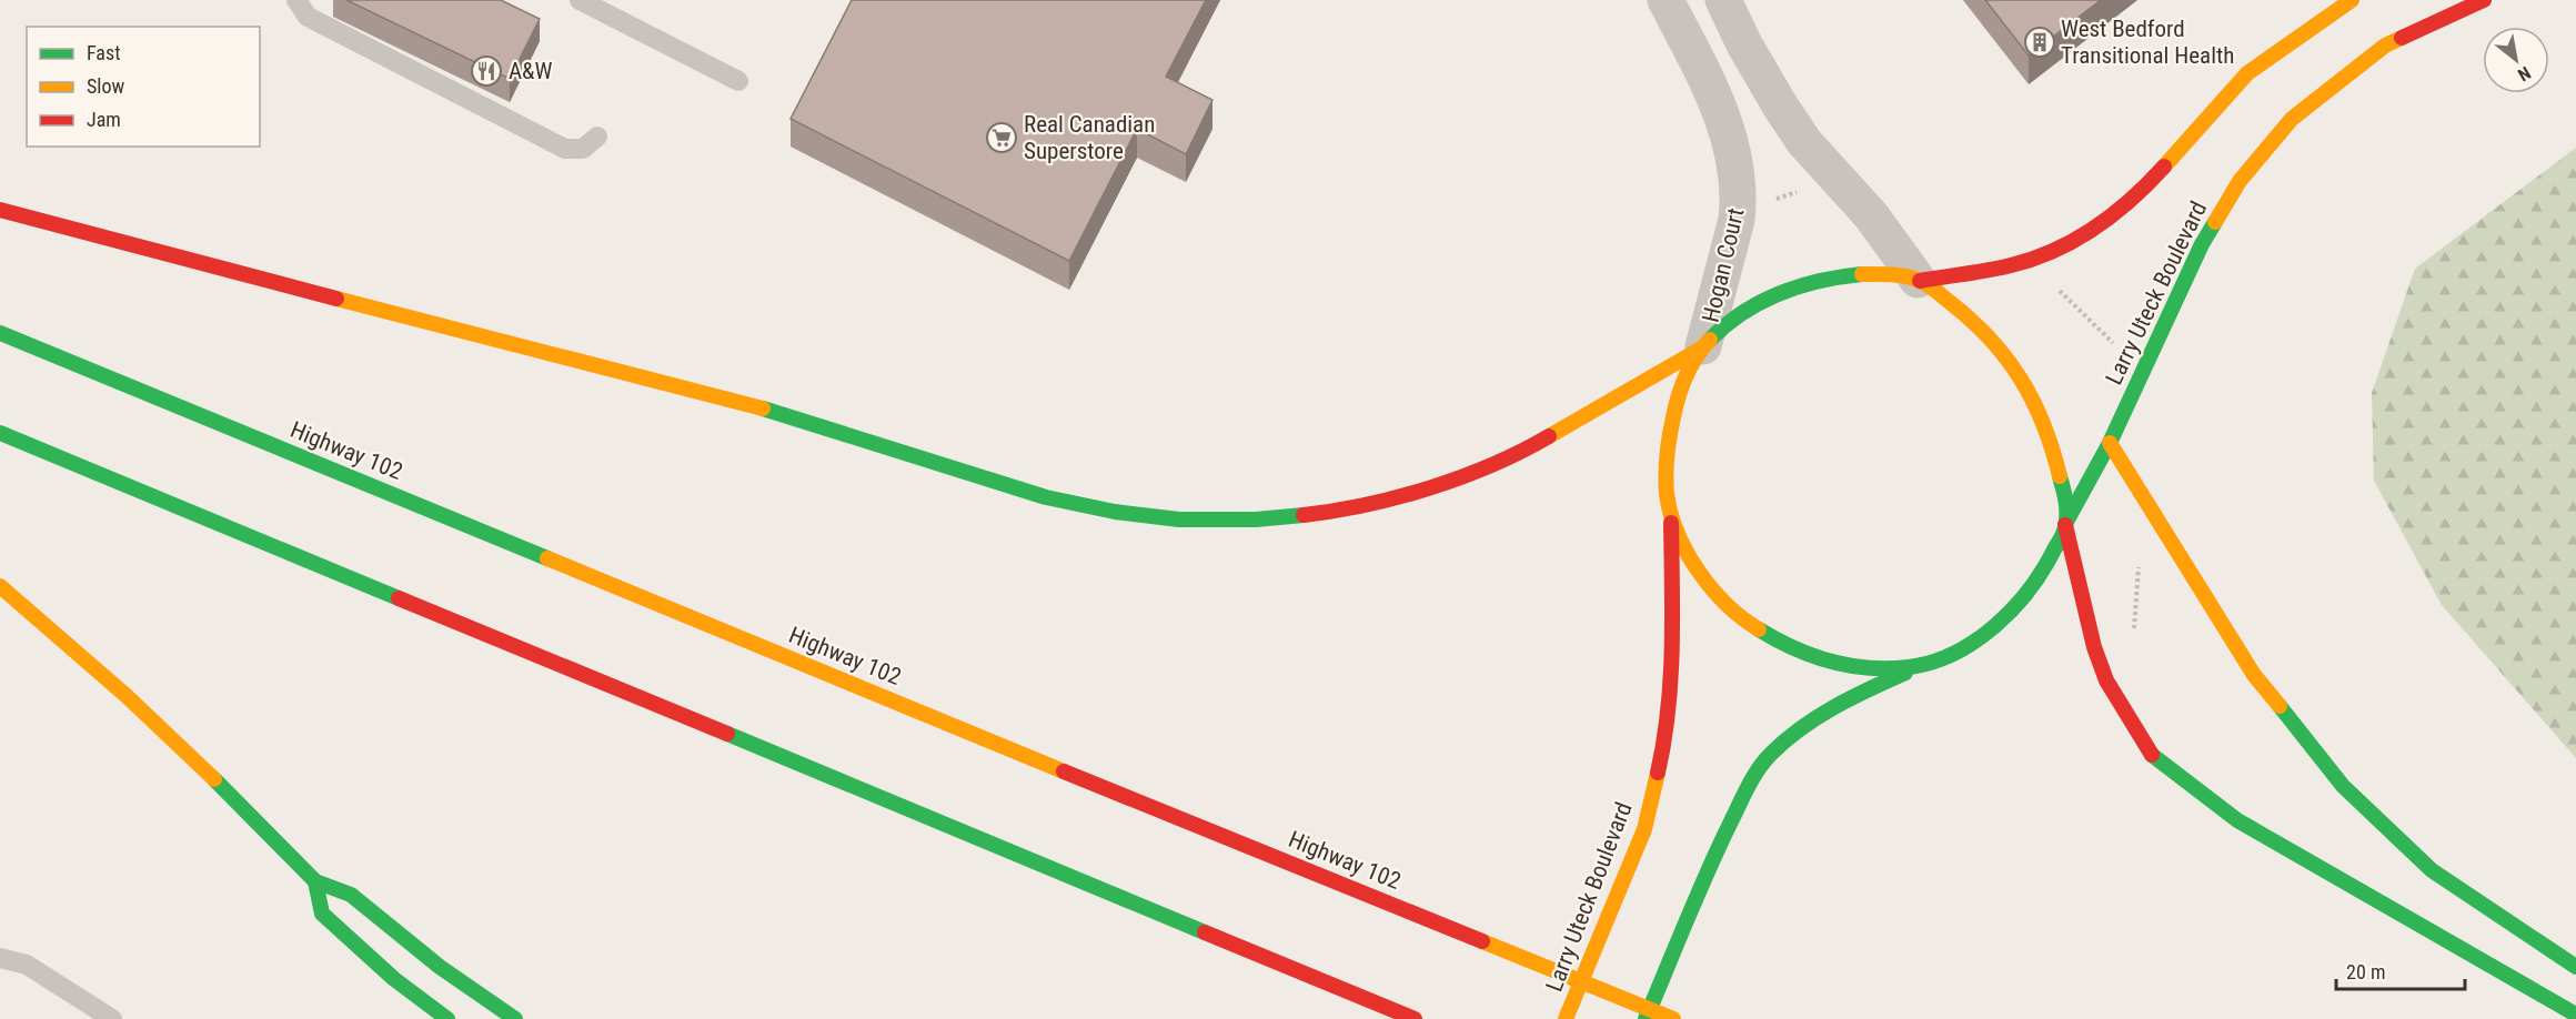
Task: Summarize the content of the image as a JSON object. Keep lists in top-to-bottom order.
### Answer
{
  "streets": {
    "main road": ["Larry Uteck Boulevard", "Highway 102"],
    "street": ["Hogan Court"]
  },
  "crossings": [
    ["Hogan Court", "Larry Uteck Boulevard"]
  ],
  "places": {
    "building": ["West Bedford Transitional Health"],
    "restaurant": ["A&W"],
    "supermarket": ["Real Canadian Superstore"]
  },
  "legend": ["Fast", "Slow", "Jam"],
  "scale_bar": "20 m",
  "north": "bottom right"
}
